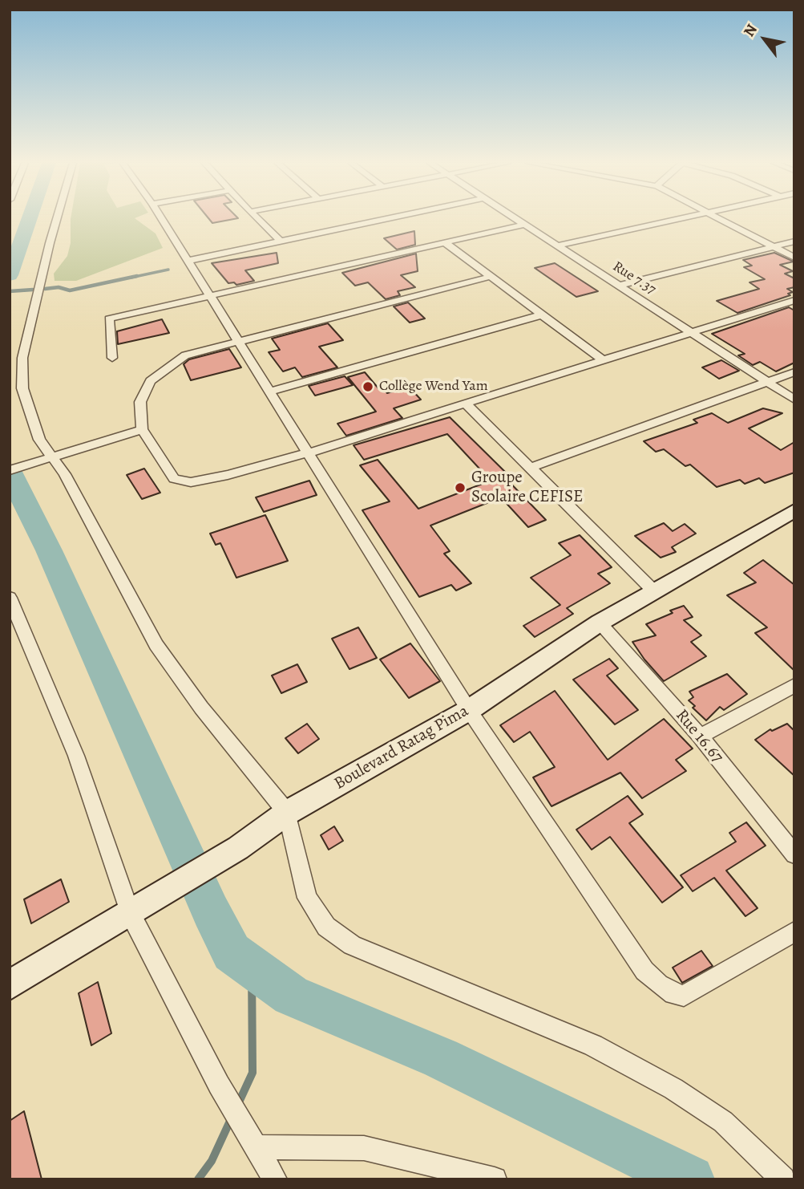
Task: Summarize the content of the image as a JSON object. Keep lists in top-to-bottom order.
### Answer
{
  "streets": {
    "street": ["Rue 7.37", "Rue 16.67", "Boulevard Ratag Pima"]
  },
  "crossings": [
    ["Rue 16.67", "Boulevard Ratag Pima"]
  ],
  "places": ["Collège Wend Yam", "Groupe Scolaire CEFISE"],
  "north": "top left"
}
